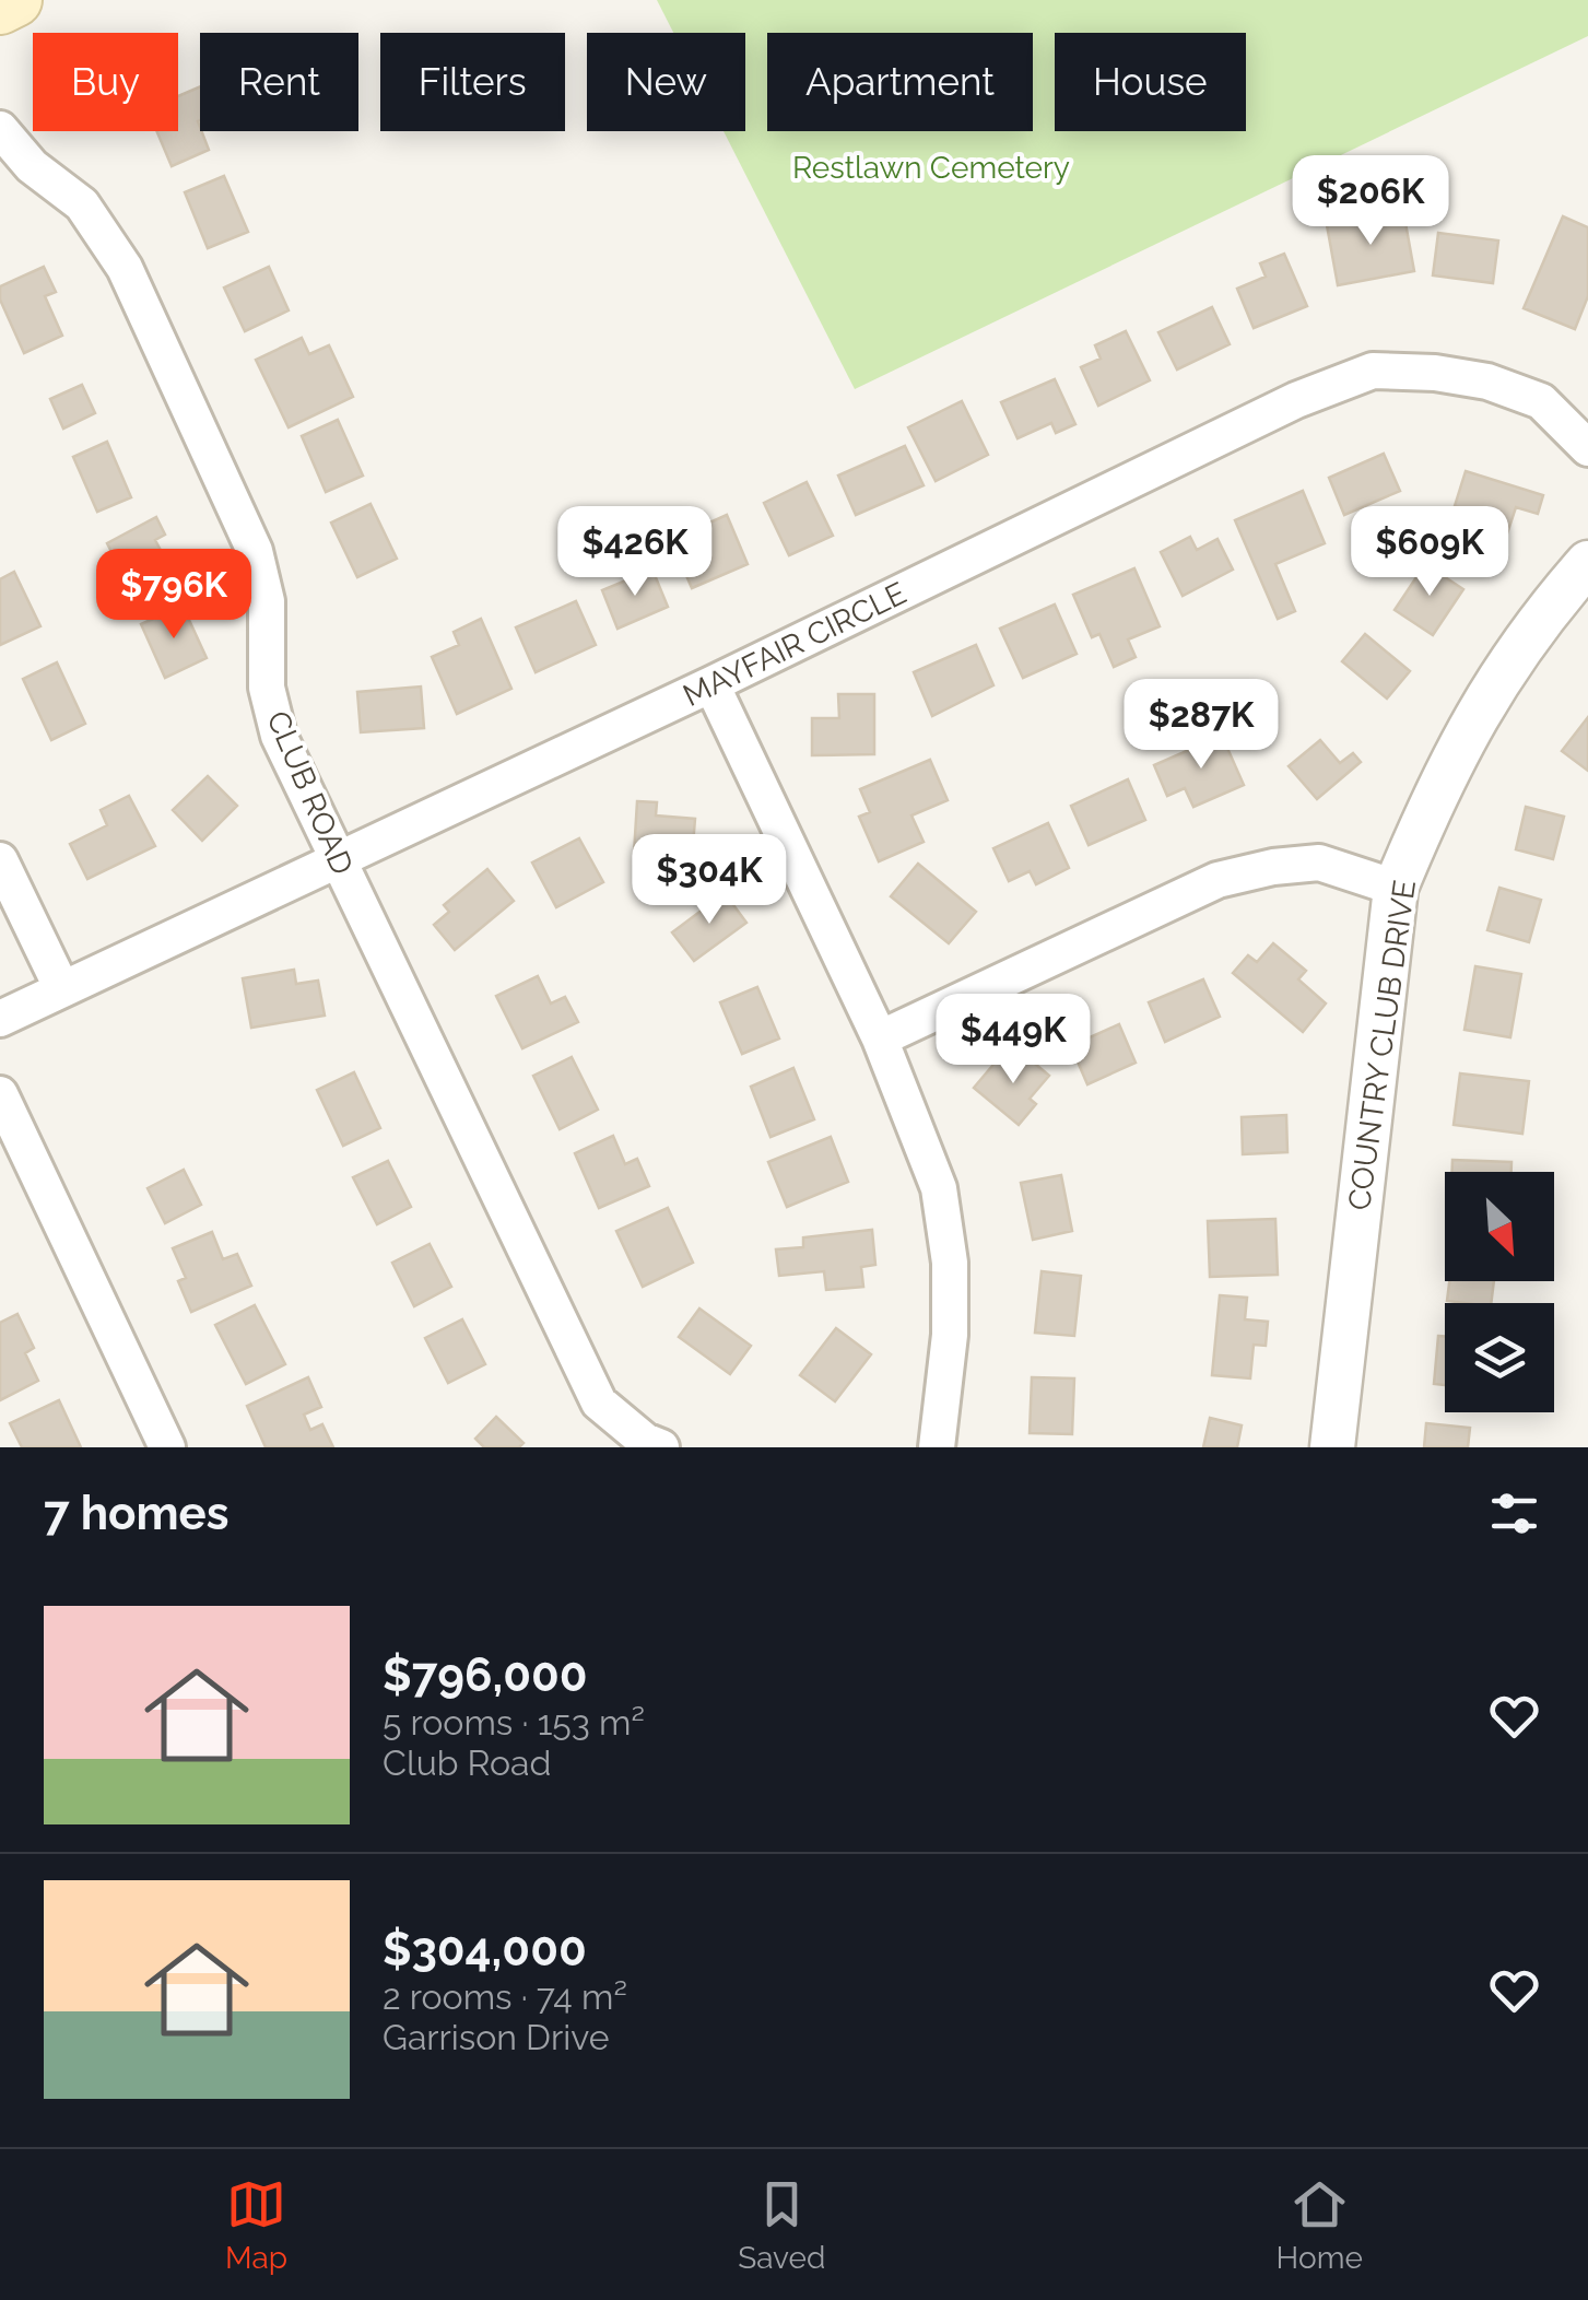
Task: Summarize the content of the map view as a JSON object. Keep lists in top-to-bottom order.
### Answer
{
  "streets": {
    "street": ["MAYFAIR CIRCLE", "CLUB ROAD", "COUNTRY CLUB DRIVE"]
  },
  "crossings": [
    ["MAYFAIR CIRCLE", "CLUB ROAD"]
  ],
  "parks": ["Restlawn Cemetery"],
  "north": "bottom right",
  "page": {
    "chip": [
      "Buy",
      "Rent",
      "Filters",
      "New",
      "Apartment",
      "House"
    ],
    "price": [
      "$206K",
      "$426K",
      "$609K",
      "$796K",
      "$287K",
      "$304K",
      "$449K"
    ],
    "heading": "7 homes",
    "list": [
      {
        "name": "$796,000",
        "note": "5 rooms · 153 m² · Club Road"
      },
      {
        "name": "$304,000",
        "note": "2 rooms · 74 m² · Garrison Drive"
      }
    ],
    "tabs": ["Map", "Saved", "Home"]
  }
}
